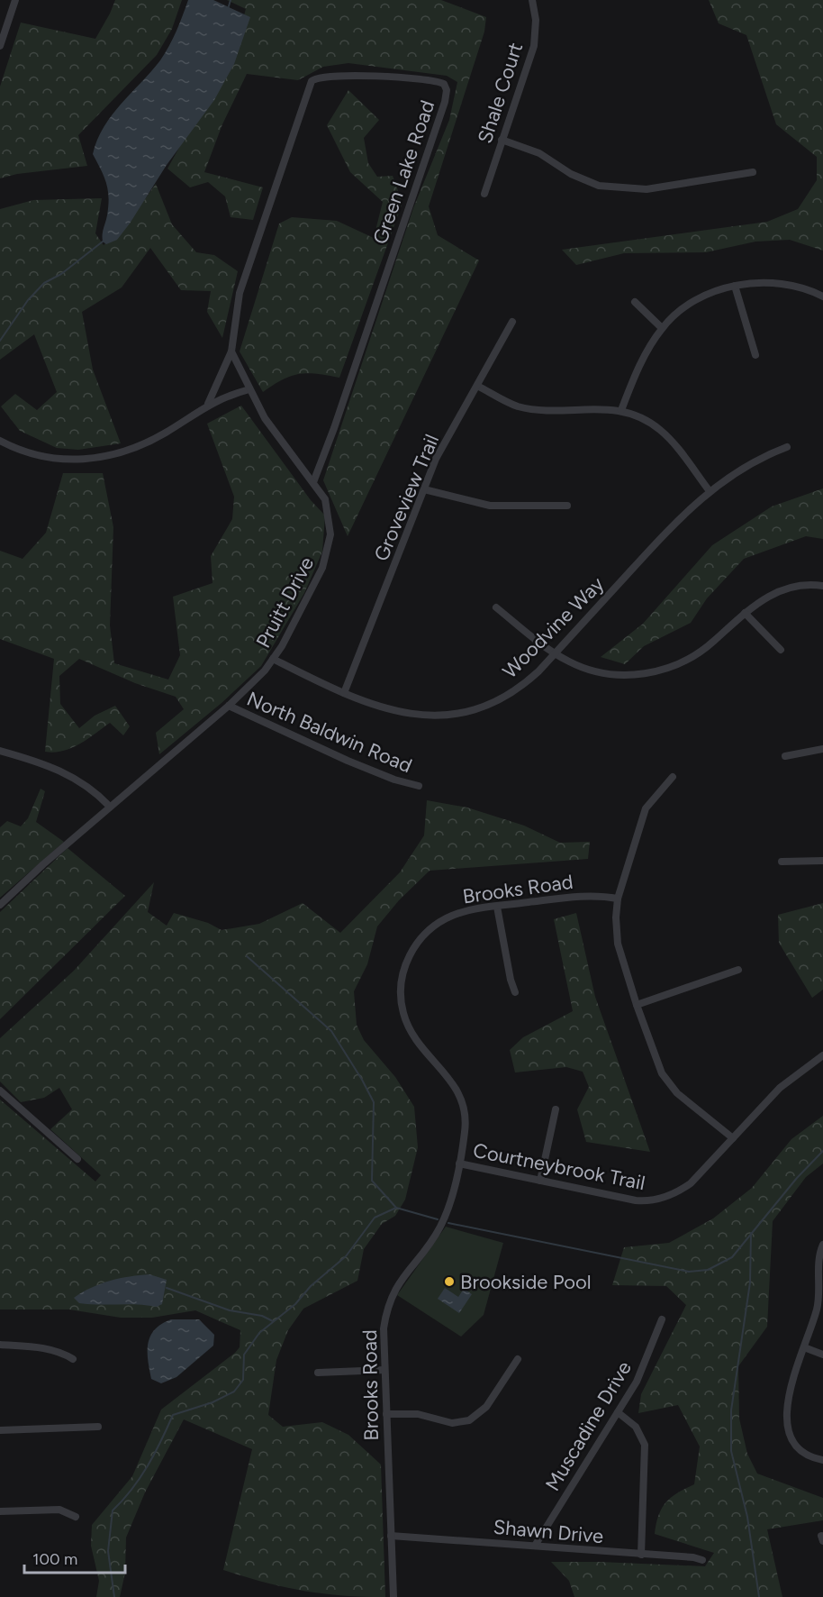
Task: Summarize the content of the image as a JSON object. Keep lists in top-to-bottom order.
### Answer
{
  "streets": {
    "street": [
      "Shale Court",
      "Green Lake Road",
      "Groveview Trail",
      "Pruitt Drive",
      "Woodvine Way",
      "North Baldwin Road",
      "Brooks Road",
      "Courtneybrook Trail",
      "Muscadine Drive",
      "Shawn Drive"
    ]
  },
  "crossings": [
    ["Green Lake Road", "Pruitt Drive"],
    ["Groveview Trail", "Woodvine Way"],
    ["Pruitt Drive", "Woodvine Way"],
    ["Pruitt Drive", "North Baldwin Road"],
    ["Brooks Road", "Courtneybrook Trail"],
    ["Brooks Road", "Shawn Drive"],
    ["Muscadine Drive", "Shawn Drive"]
  ],
  "places": ["Brookside Pool"],
  "scale_bar": "100 m"
}
